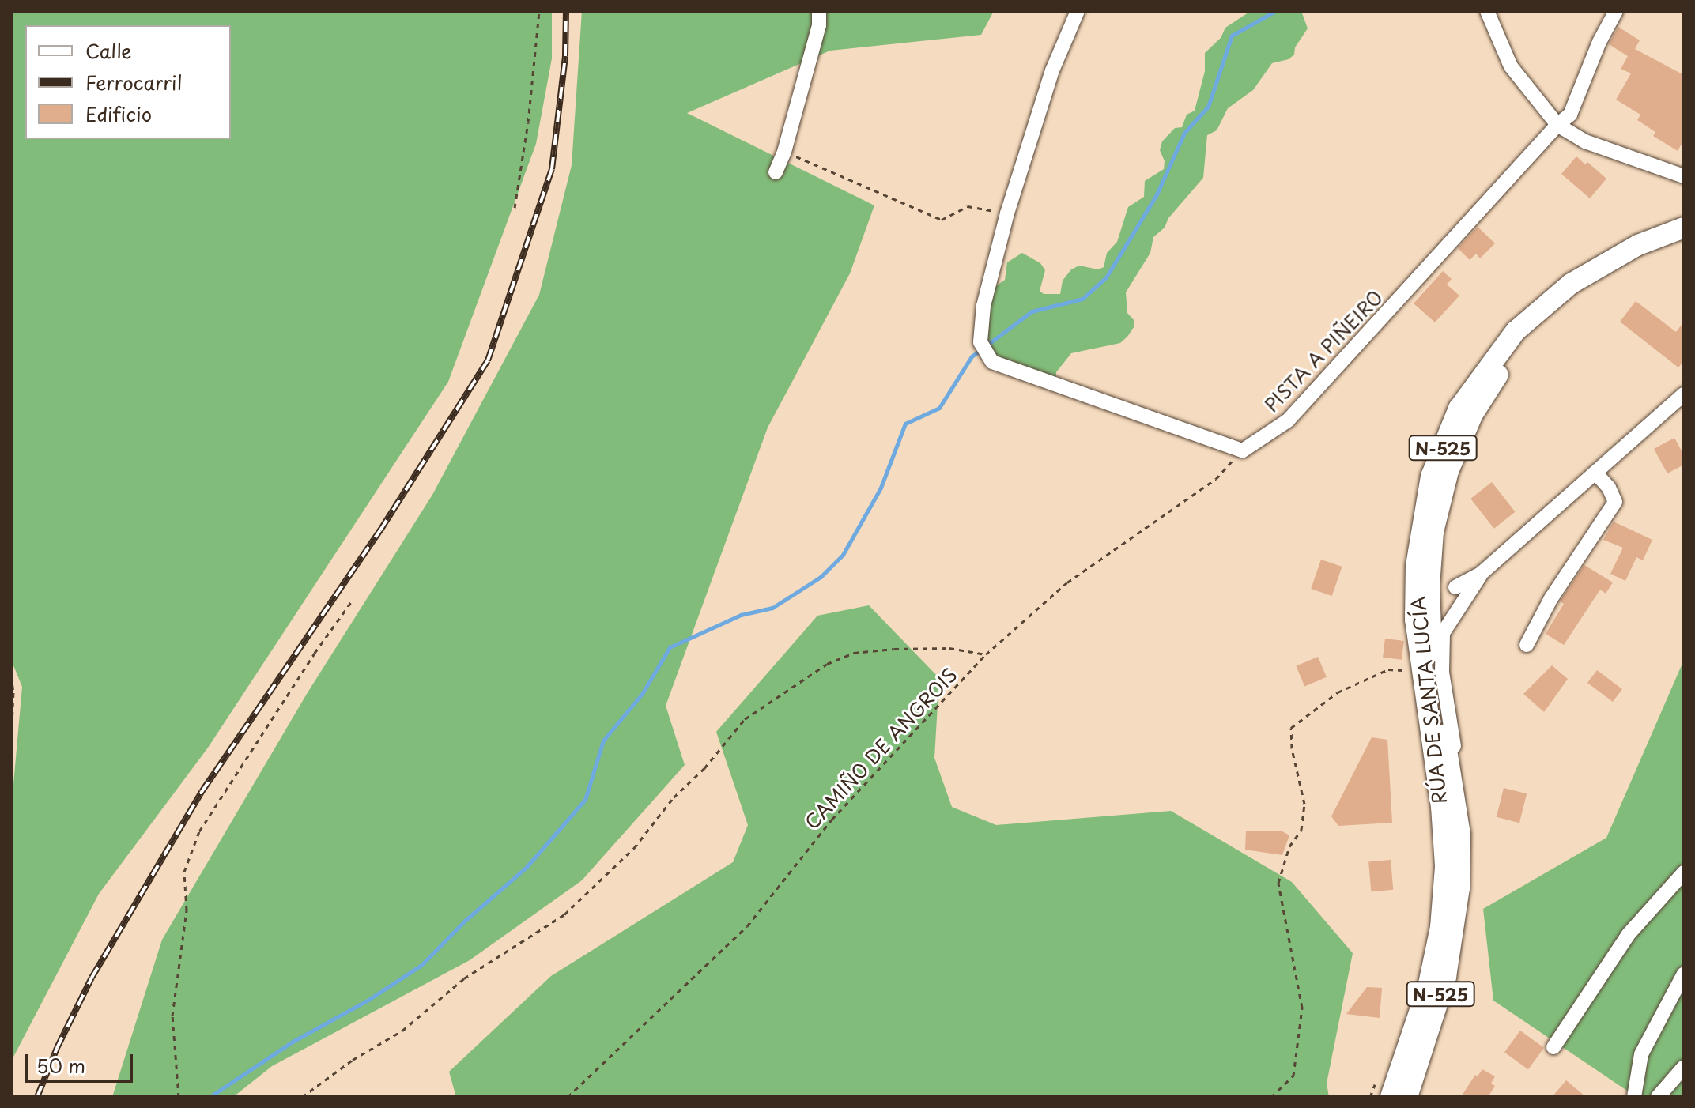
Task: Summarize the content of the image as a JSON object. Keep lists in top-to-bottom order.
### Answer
{
  "streets": {
    "highway": ["N-525", "RÚA DE SANTA LUCÍA"],
    "street": ["PISTA A PIÑEIRO"],
    "path": ["CAMIÑO DE ANGROIS"]
  },
  "crossings": [
    ["PISTA A PIÑEIRO", "CAMIÑO DE ANGROIS"]
  ],
  "legend": ["Calle", "Ferrocarril", "Edificio"],
  "scale_bar": "50 m"
}
